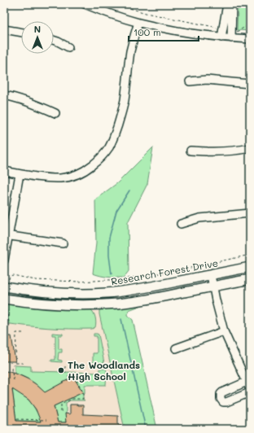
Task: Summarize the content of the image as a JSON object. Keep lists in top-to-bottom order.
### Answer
{
  "streets": {
    "main road": ["Research Forest Drive"]
  },
  "places": ["The Woodlands High School"],
  "scale_bar": "100 m",
  "north": "top"
}
